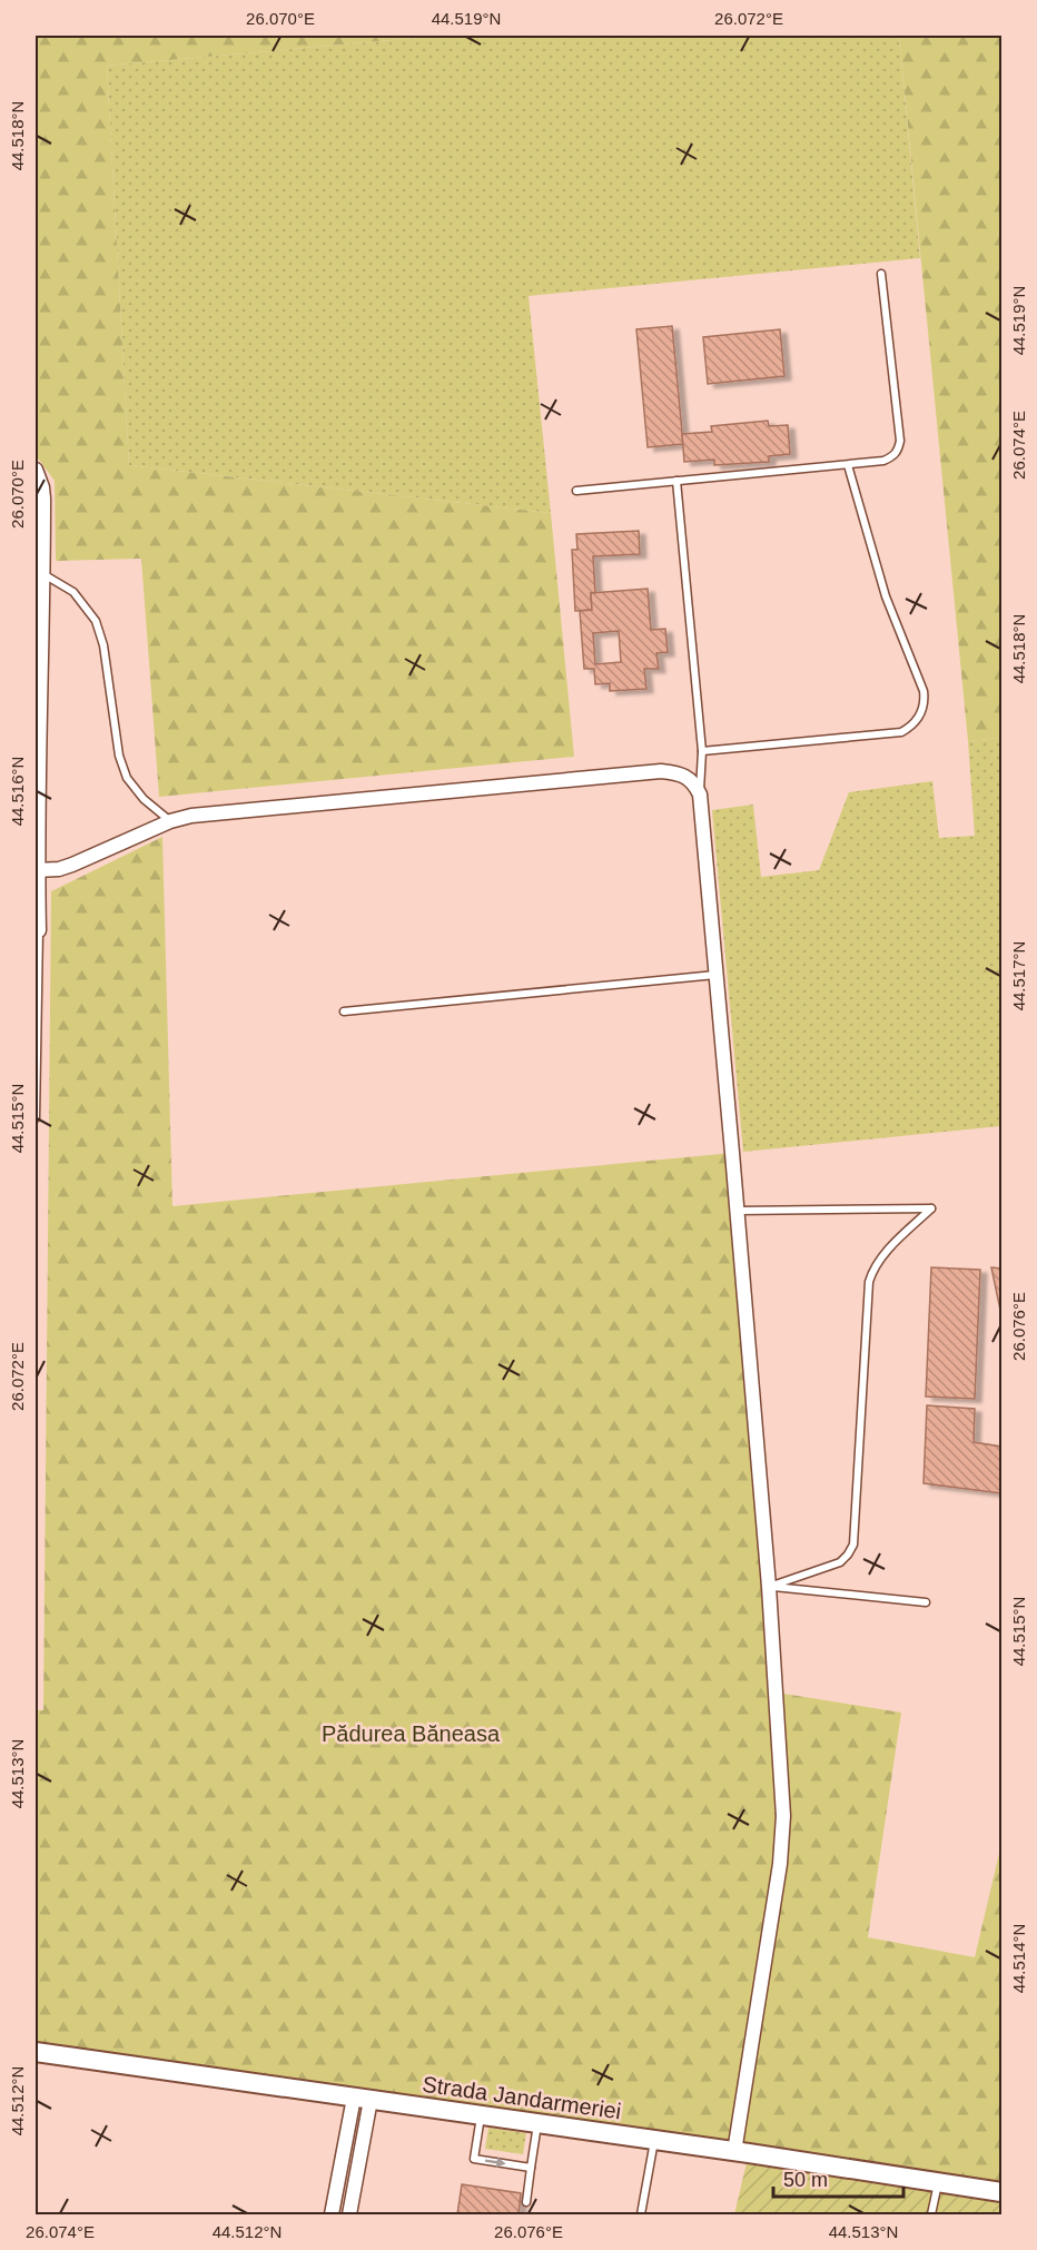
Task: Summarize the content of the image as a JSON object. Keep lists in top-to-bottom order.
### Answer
{
  "streets": {
    "street": ["Strada Jandarmeriei"]
  },
  "parks": ["Pădurea Băneasa"],
  "scale_bar": "50 m",
  "coordinates": [
    "26.070°E",
    "44.519°N",
    "26.072°E",
    "44.518°N",
    "26.074°E",
    "44.516°N",
    "44.517°N",
    "44.515°N",
    "26.076°E",
    "44.513°N",
    "44.514°N",
    "44.512°N"
  ]
}
